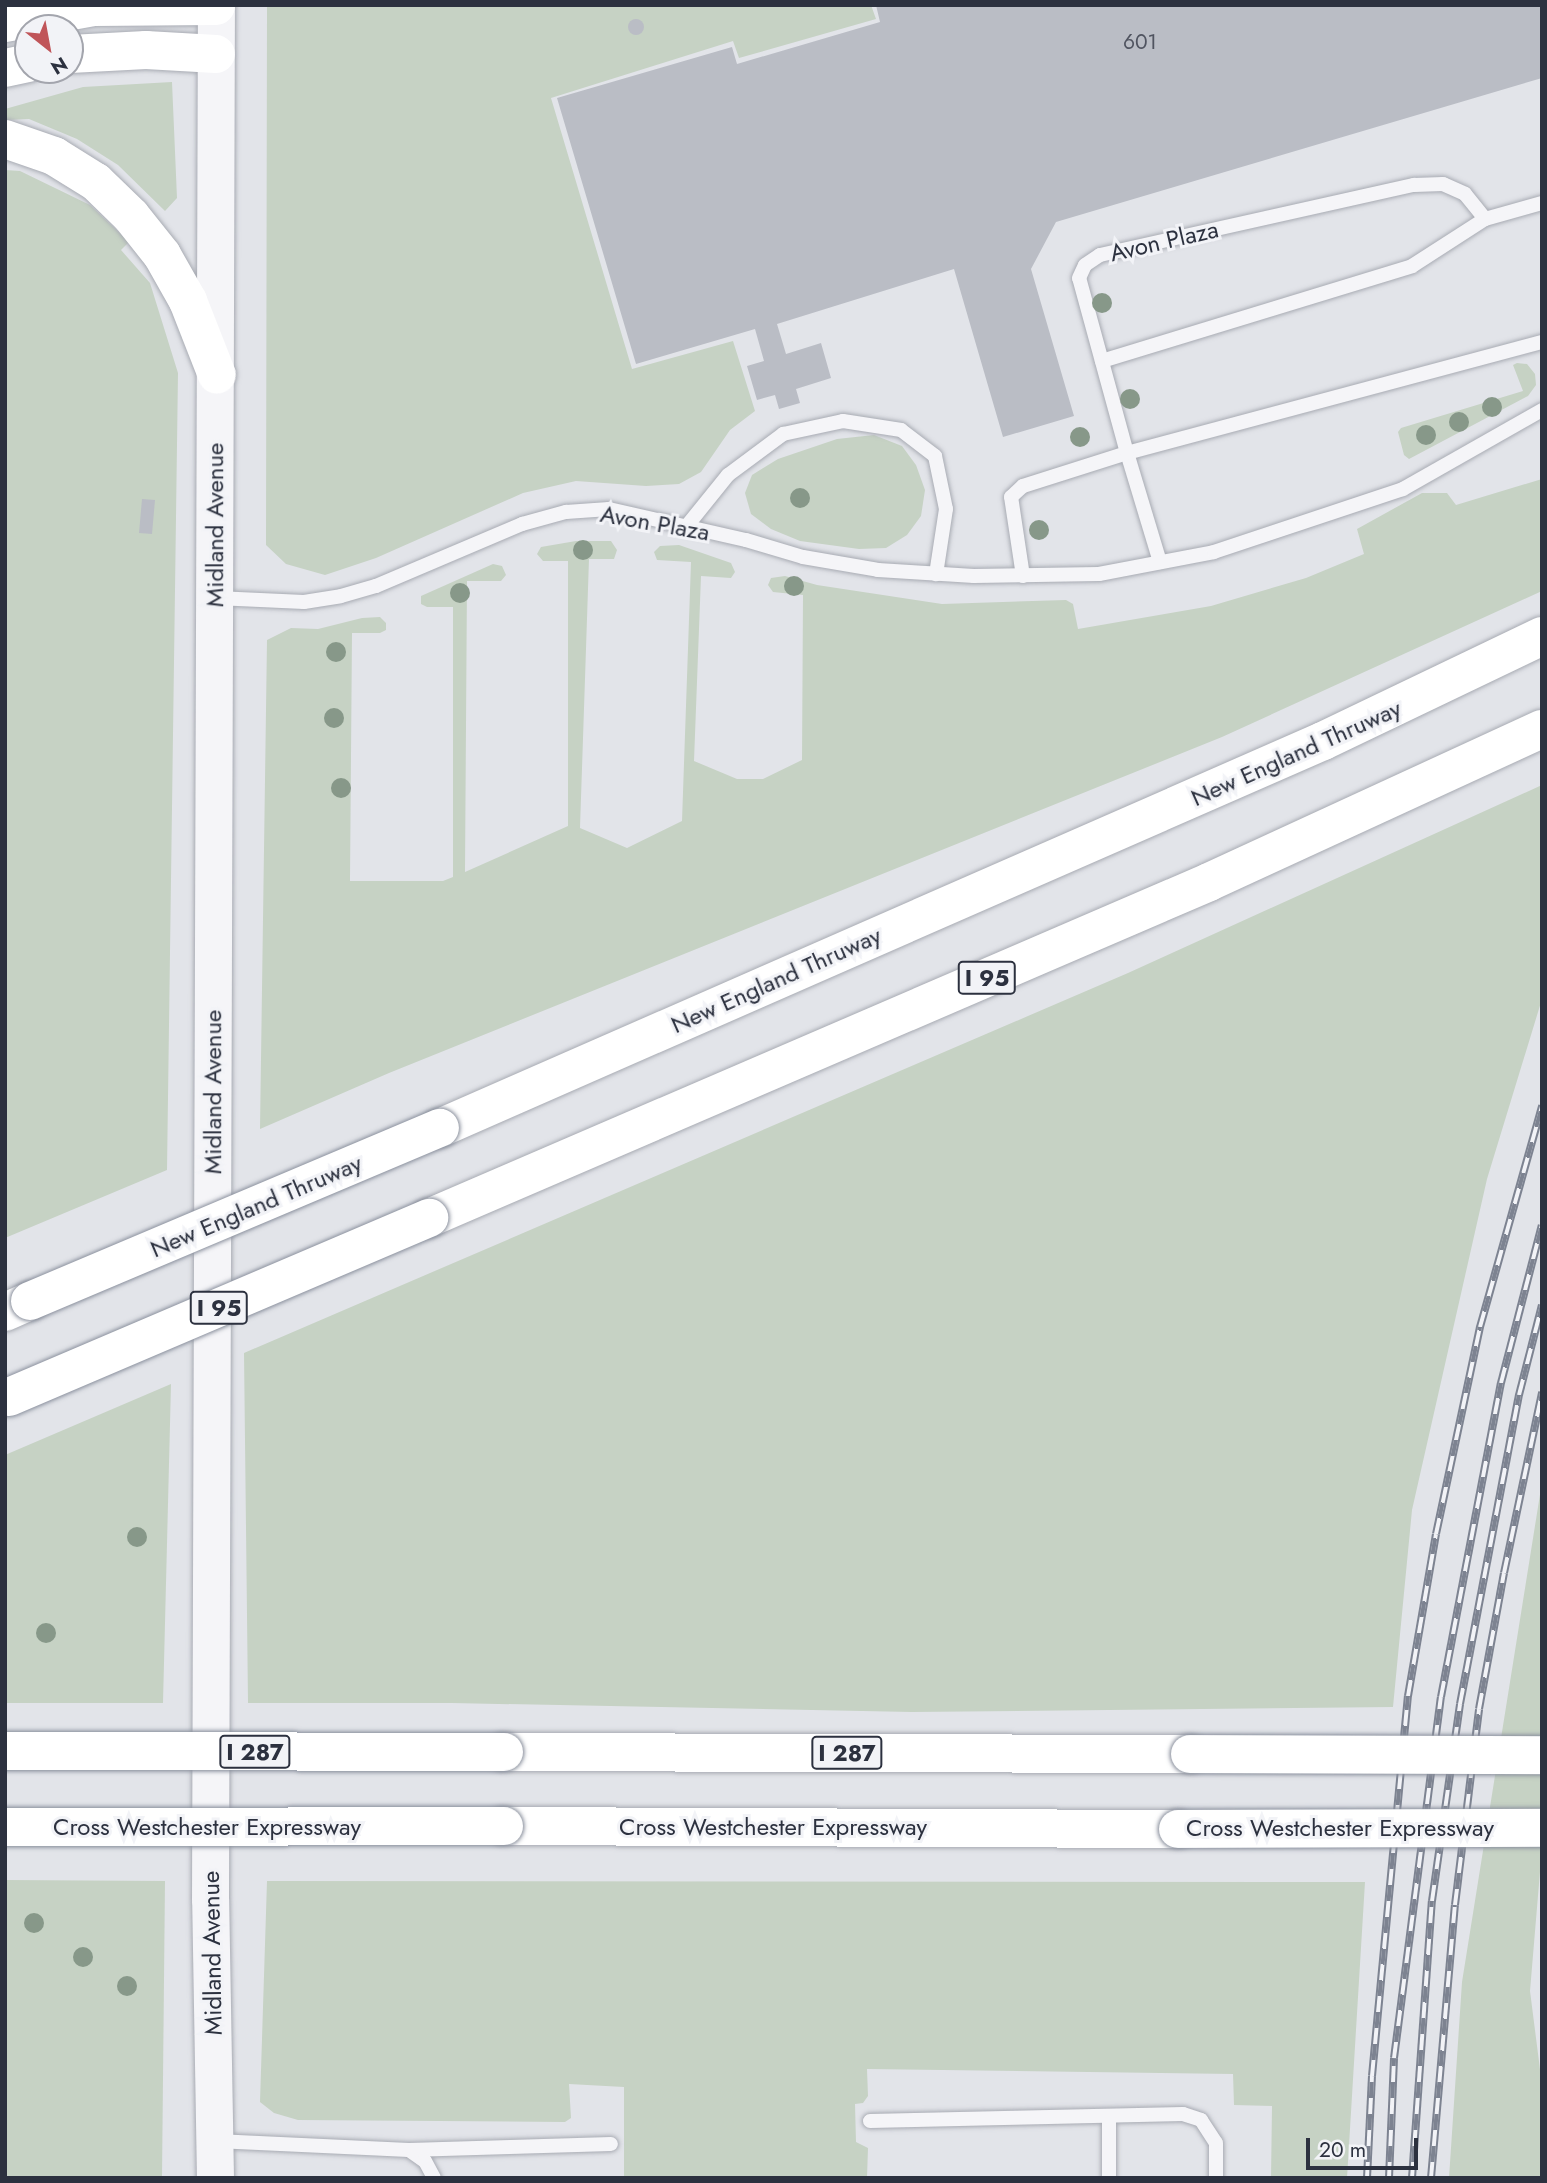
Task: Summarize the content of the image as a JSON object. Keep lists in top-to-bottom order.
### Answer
{
  "streets": {
    "highway": [
      "New England Thruway",
      "I 95",
      "I 287",
      "Cross Westchester Expressway"
    ],
    "street": ["Midland Avenue"],
    "lane": ["Avon Plaza"]
  },
  "crossings": [
    ["Avon Plaza", "Midland Avenue"]
  ],
  "house_numbers": ["601"],
  "scale_bar": "20 m",
  "north": "bottom right"
}
